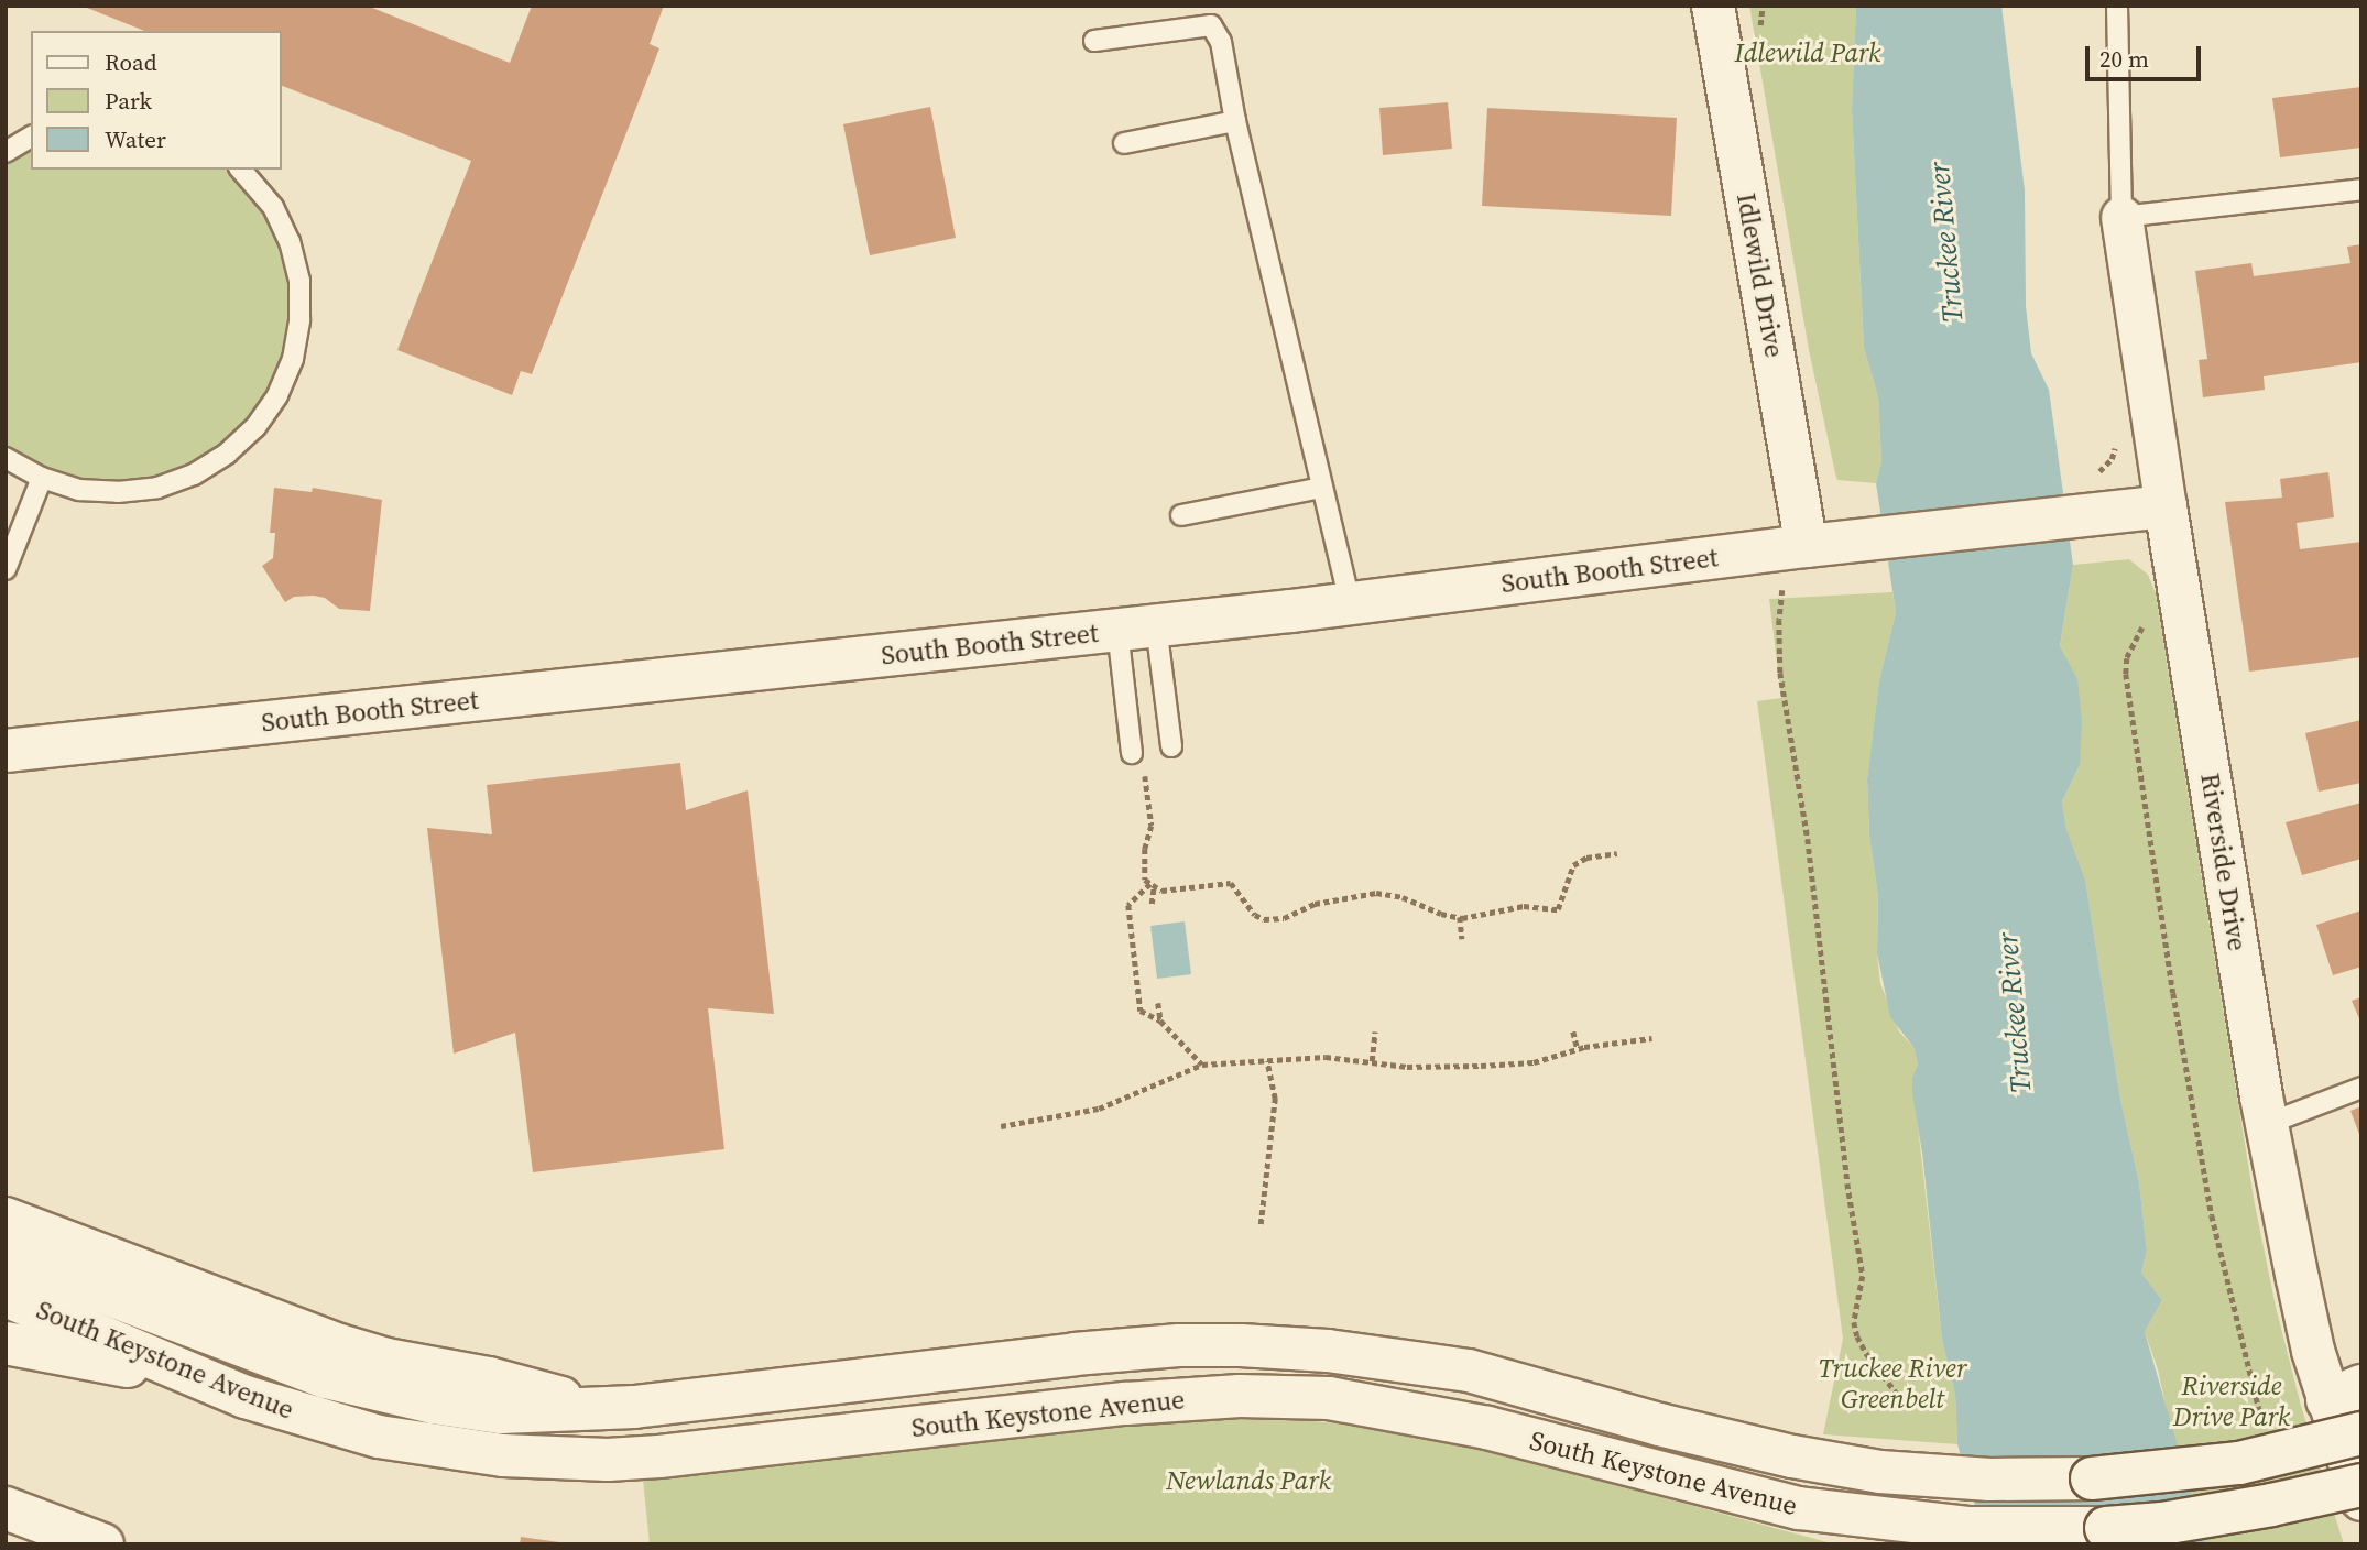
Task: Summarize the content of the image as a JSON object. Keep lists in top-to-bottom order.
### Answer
{
  "streets": {
    "main road": [
      "Idlewild Drive",
      "South Booth Street",
      "Riverside Drive",
      "South Keystone Avenue"
    ]
  },
  "crossings": [
    ["Idlewild Drive", "South Booth Street"],
    ["South Booth Street", "Riverside Drive"]
  ],
  "water": ["Truckee River"],
  "parks": [
    "Idlewild Park",
    "Truckee River Greenbelt",
    "Riverside Drive Park",
    "Newlands Park"
  ],
  "legend": ["Road", "Park", "Water"],
  "scale_bar": "20 m"
}
